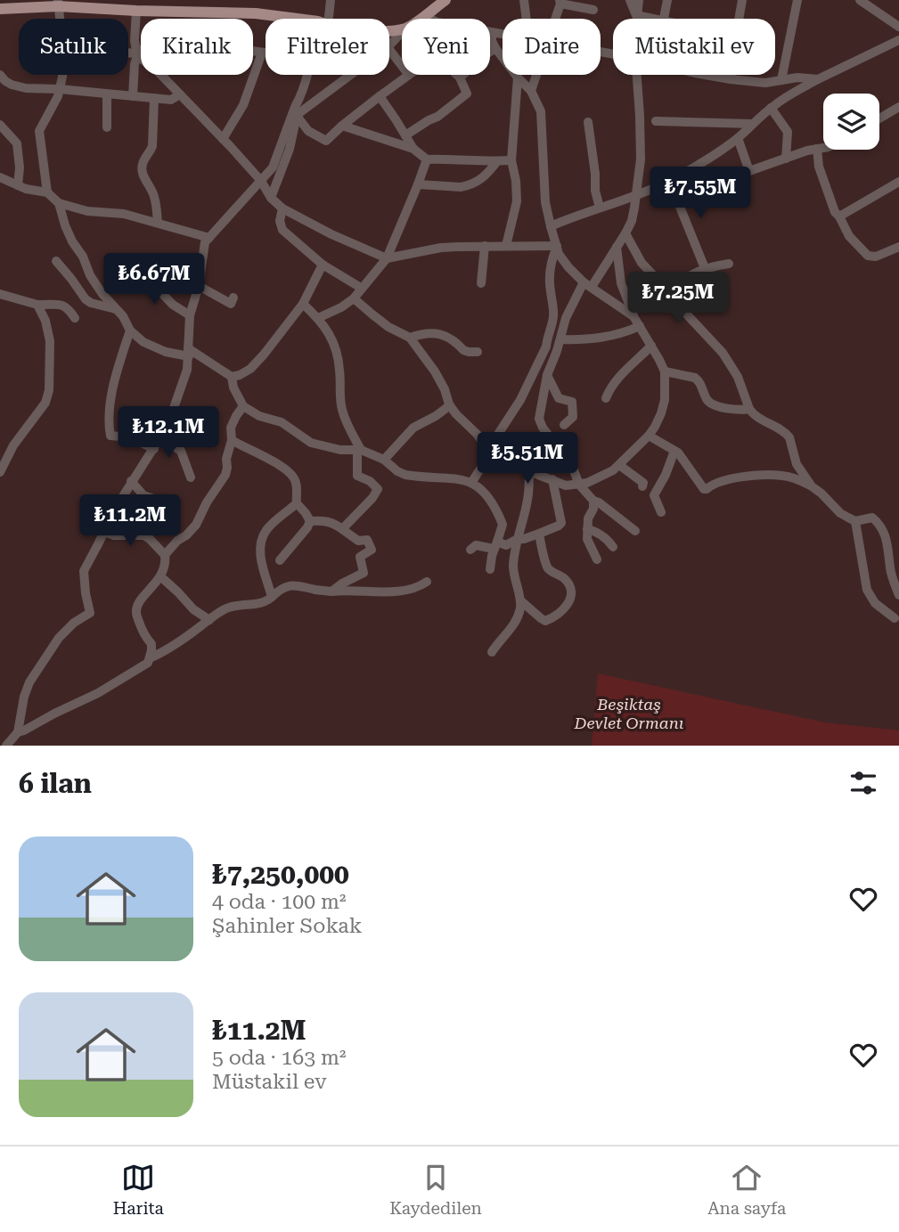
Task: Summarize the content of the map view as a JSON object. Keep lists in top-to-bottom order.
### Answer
{
  "parks": ["Beşiktaş Devlet Ormanı"],
  "page": {
    "chip": [
      "Satılık",
      "Kiralık",
      "Filtreler",
      "Yeni",
      "Daire",
      "Müstakil ev"
    ],
    "price": [
      "₺7.55M",
      "₺6.67M",
      "₺7.25M",
      "₺12.1M",
      "₺5.51M",
      "₺11.2M"
    ],
    "heading": "6 ilan",
    "list": [
      {
        "name": "₺7,250,000",
        "note": "4 oda · 100 m² · Şahinler Sokak"
      },
      {
        "name": "₺11.2M",
        "note": "5 oda · 163 m² · Müstakil ev"
      }
    ],
    "tabs": ["Harita", "Kaydedilen", "Ana sayfa"]
  }
}
